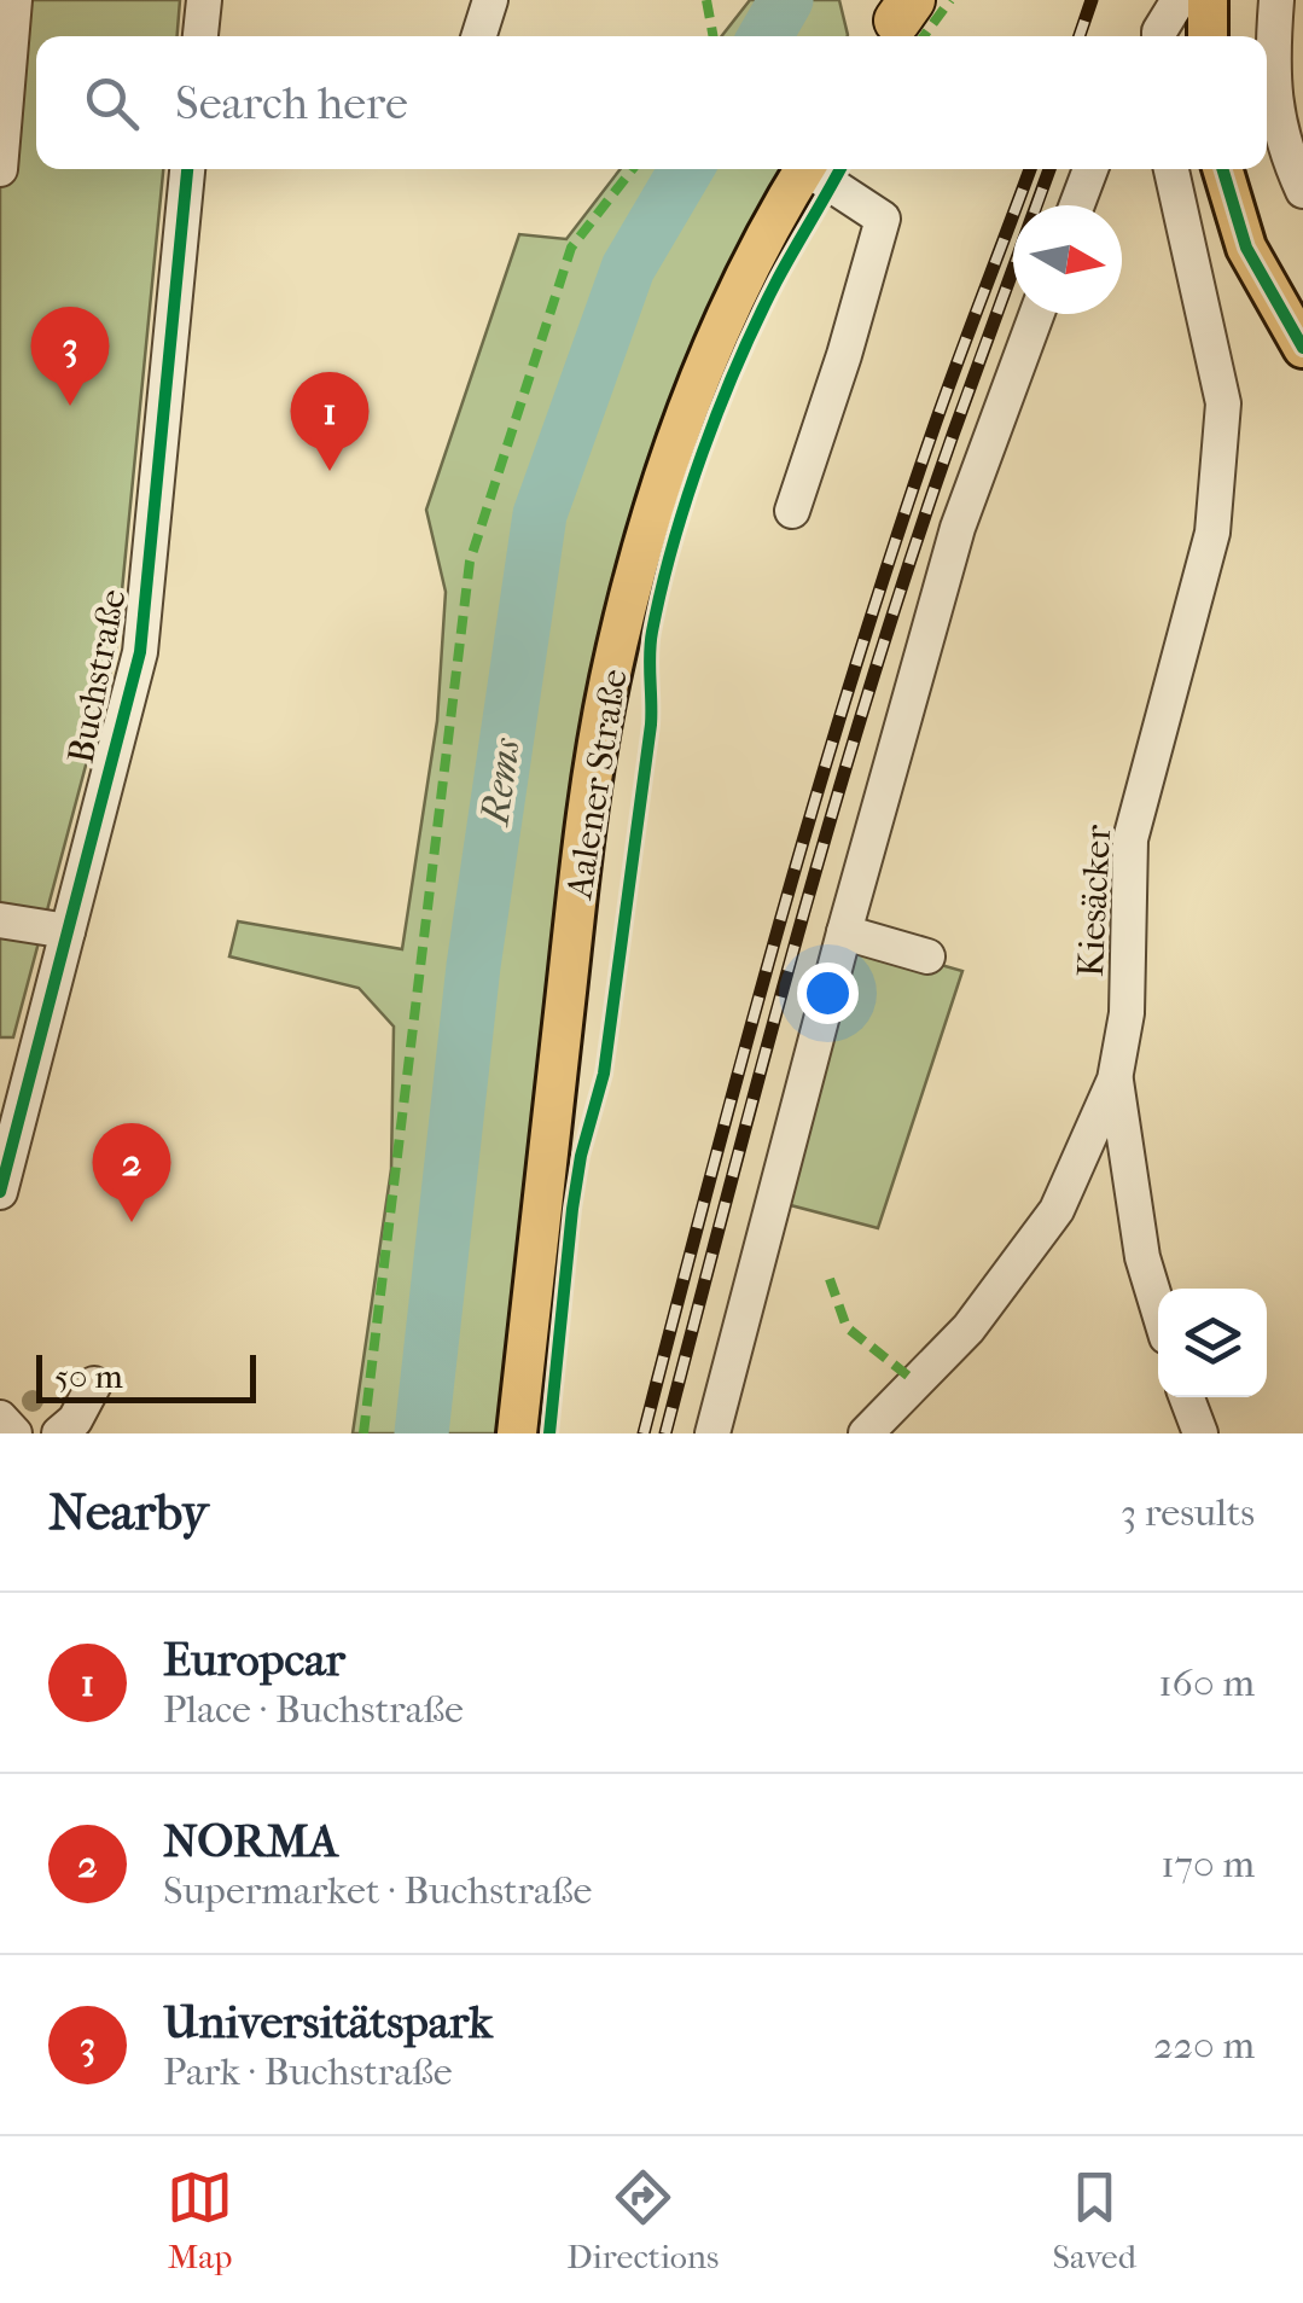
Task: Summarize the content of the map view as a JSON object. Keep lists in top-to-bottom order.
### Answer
{
  "streets": {
    "main road": ["Aalener Straße"],
    "street": ["Buchstraße", "Kiesäcker"]
  },
  "water": ["Rems"],
  "scale_bar": "50 m",
  "north": "right",
  "page": {
    "search": "Search here",
    "pins": ["3", "1", "2"],
    "scale": "50 m",
    "heading": ["Nearby", "3 results"],
    "list": [
      {
        "mark": "1",
        "name": "Europcar",
        "note": "Place · Buchstraße",
        "value": "160 m"
      },
      {
        "mark": "2",
        "name": "NORMA",
        "note": "Supermarket · Buchstraße",
        "value": "170 m"
      },
      {
        "mark": "3",
        "name": "Universitätspark",
        "note": "Park · Buchstraße",
        "value": "220 m"
      }
    ],
    "nav": ["Map", "Directions", "Saved"]
  }
}
